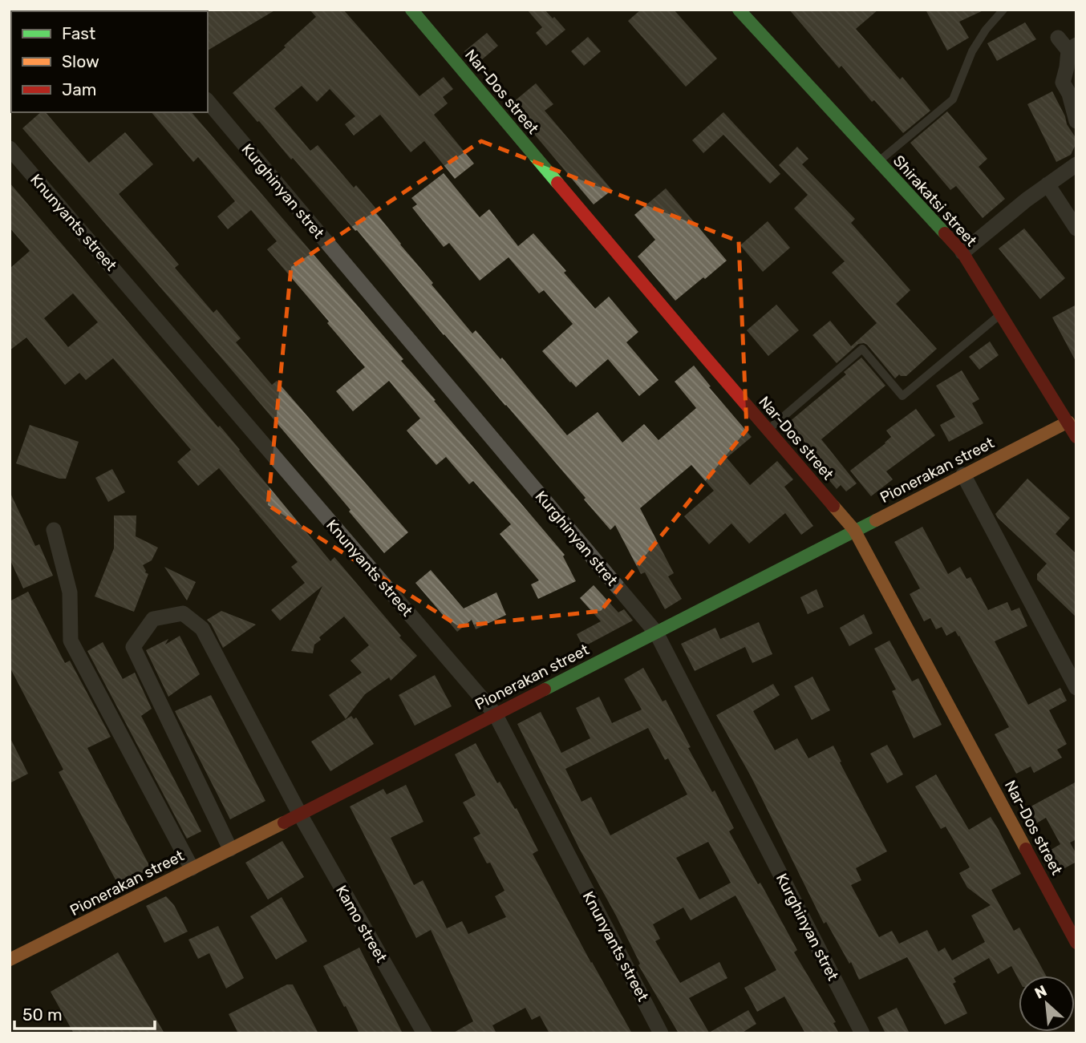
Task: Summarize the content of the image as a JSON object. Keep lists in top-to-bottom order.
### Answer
{
  "streets": {
    "street": [
      "Nar-Dos street",
      "Kurghinyan stret",
      "Shirakatsi street",
      "Knunyants street",
      "Pionerakan street",
      "Kamo street"
    ]
  },
  "crossings": [
    ["Nar-Dos street", "Pionerakan street"],
    ["Kurghinyan stret", "Pionerakan street"],
    ["Shirakatsi street", "Pionerakan street"],
    ["Knunyants street", "Pionerakan street"],
    ["Pionerakan street", "Kamo street"]
  ],
  "legend": ["Fast", "Slow", "Jam"],
  "scale_bar": "50 m",
  "north": "top left"
}
